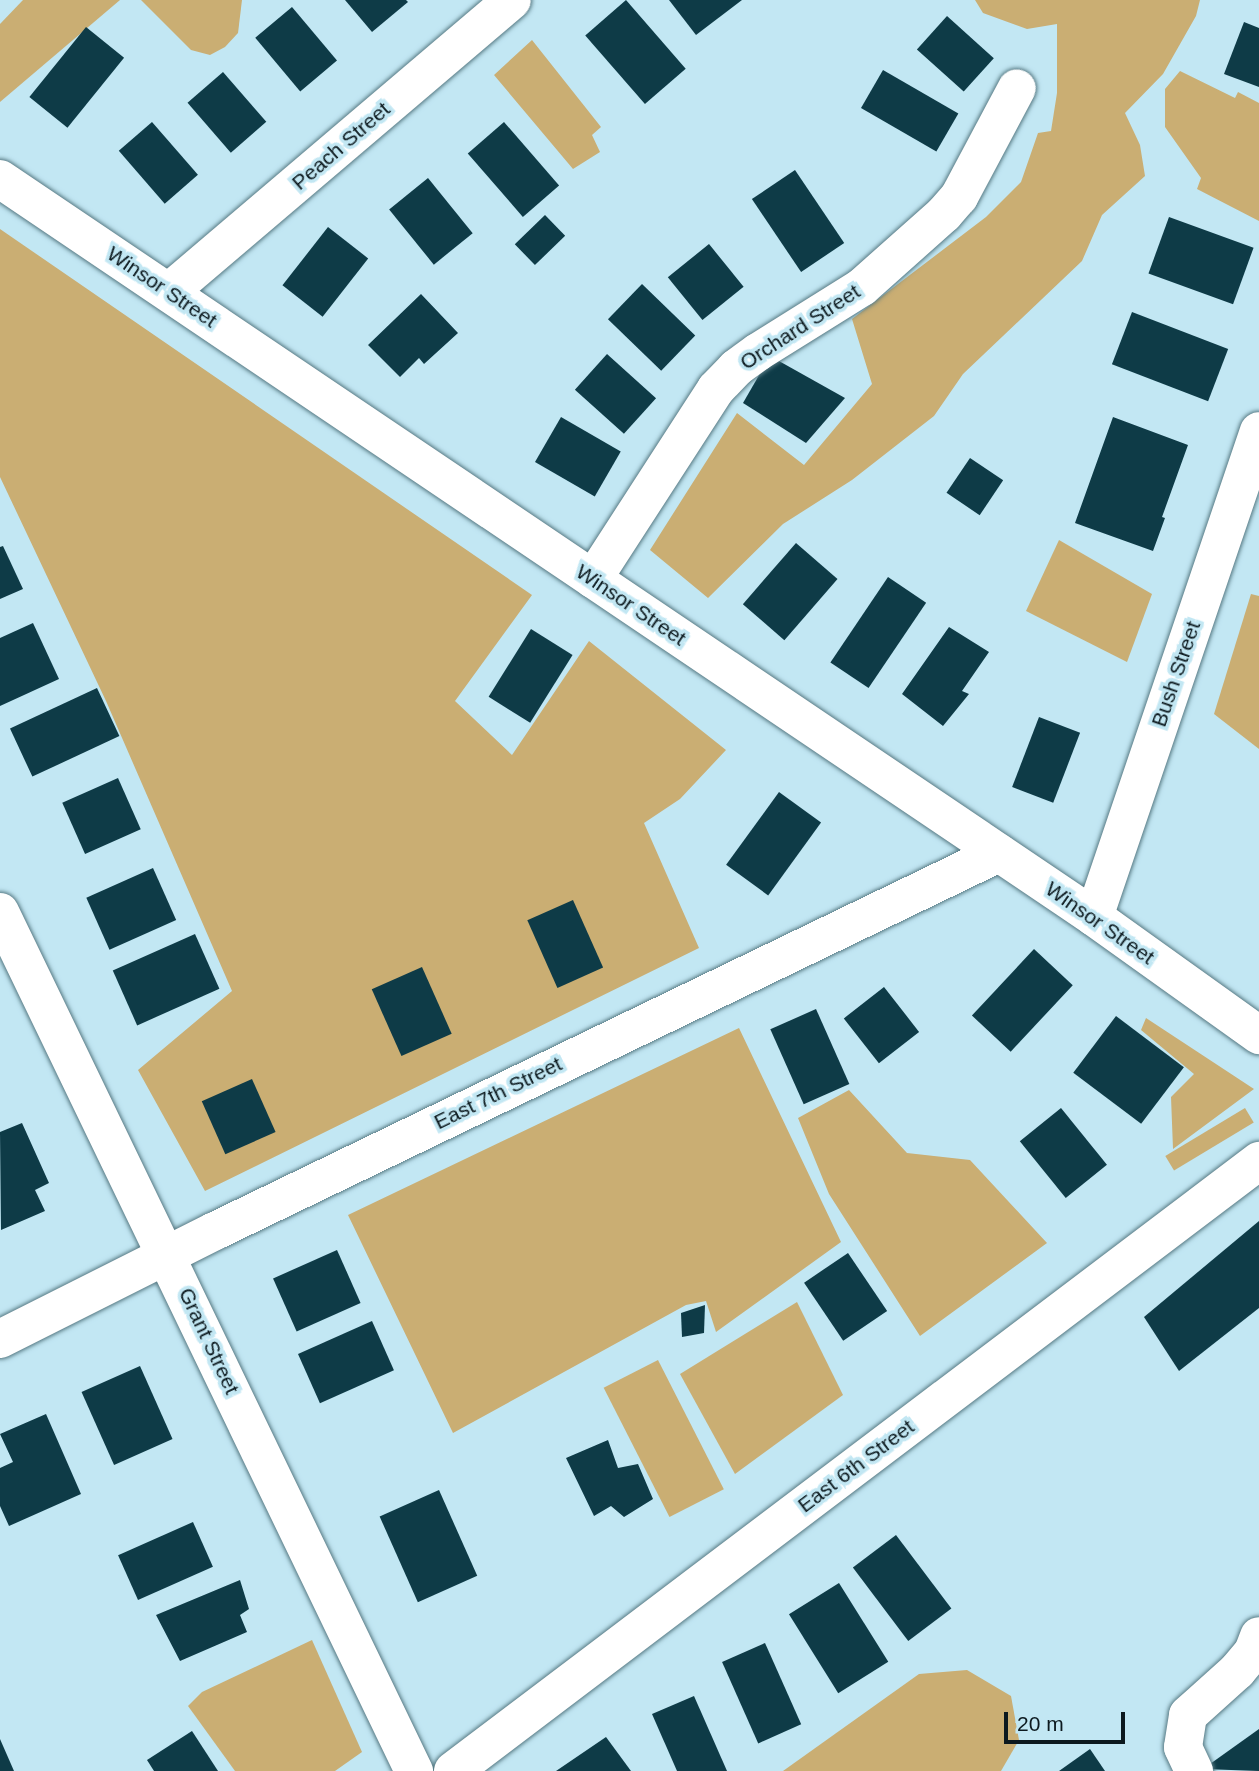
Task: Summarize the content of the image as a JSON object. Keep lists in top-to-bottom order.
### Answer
{
  "streets": {
    "street": [
      "Peach Street",
      "Winsor Street",
      "Orchard Street",
      "Bush Street",
      "East 7th Street",
      "Grant Street",
      "East 6th Street"
    ]
  },
  "crossings": [
    ["Peach Street", "Winsor Street"],
    ["Winsor Street", "Orchard Street"],
    ["Winsor Street", "Bush Street"],
    ["Winsor Street", "East 7th Street"],
    ["East 7th Street", "Grant Street"]
  ],
  "scale_bar": "20 m"
}
